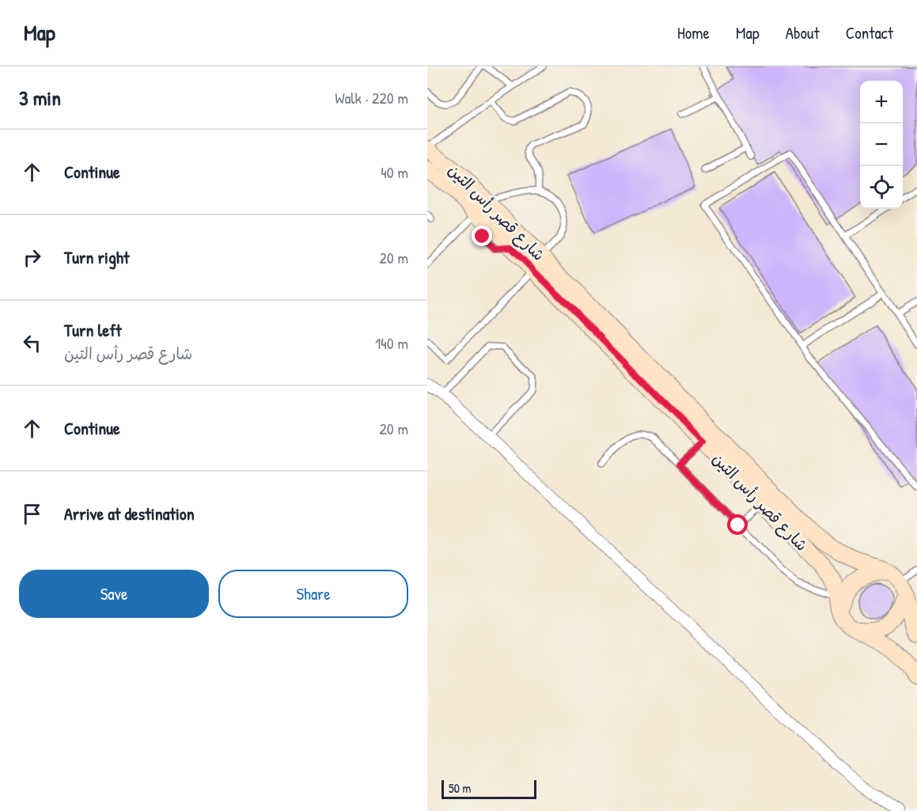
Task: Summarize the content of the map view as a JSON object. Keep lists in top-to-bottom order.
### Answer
{
  "streets": {
    "main road": ["شارع قصر رأس التين"]
  },
  "scale_bar": "50 m",
  "page": {
    "header": "Map",
    "nav": [
      "Home",
      "Map",
      "About",
      "Contact"
    ],
    "heading": ["3 min", "Walk · 220 m"],
    "map_buttons": ["+", "−"],
    "list": [
      ["Continue", "40 m"],
      ["Turn right", "20 m"],
      ["Turn left", "شارع قصر رأس التين", "140 m"],
      ["Continue", "20 m"],
      "Arrive at destination"
    ],
    "buttons": ["Save", "Share"],
    "scale": "50 m"
  }
}
